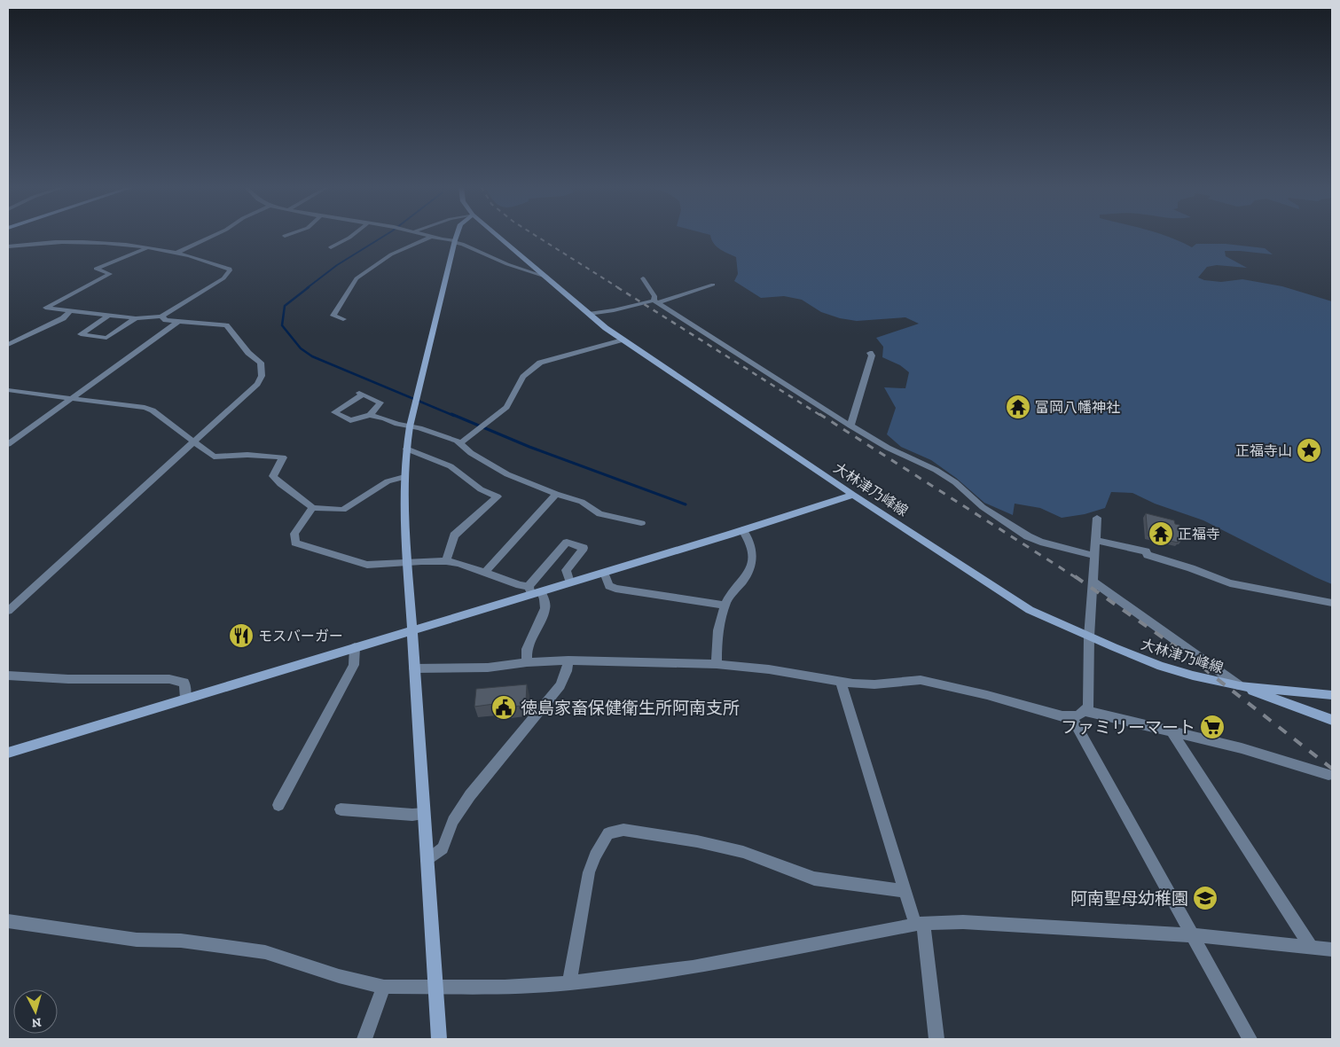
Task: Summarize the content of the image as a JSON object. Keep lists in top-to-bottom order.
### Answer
{
  "streets": {
    "street": ["大林津乃峰線"]
  },
  "places": {
    "temple": ["富岡八幡神社", "正福寺"],
    "place": ["正福寺山"],
    "restaurant": ["モスバーガー"],
    "public building": ["徳島家畜保健衛生所阿南支所"],
    "supermarket": ["ファミリーマート"],
    "school or university": ["阿南聖母幼稚園"]
  },
  "north": "bottom"
}
